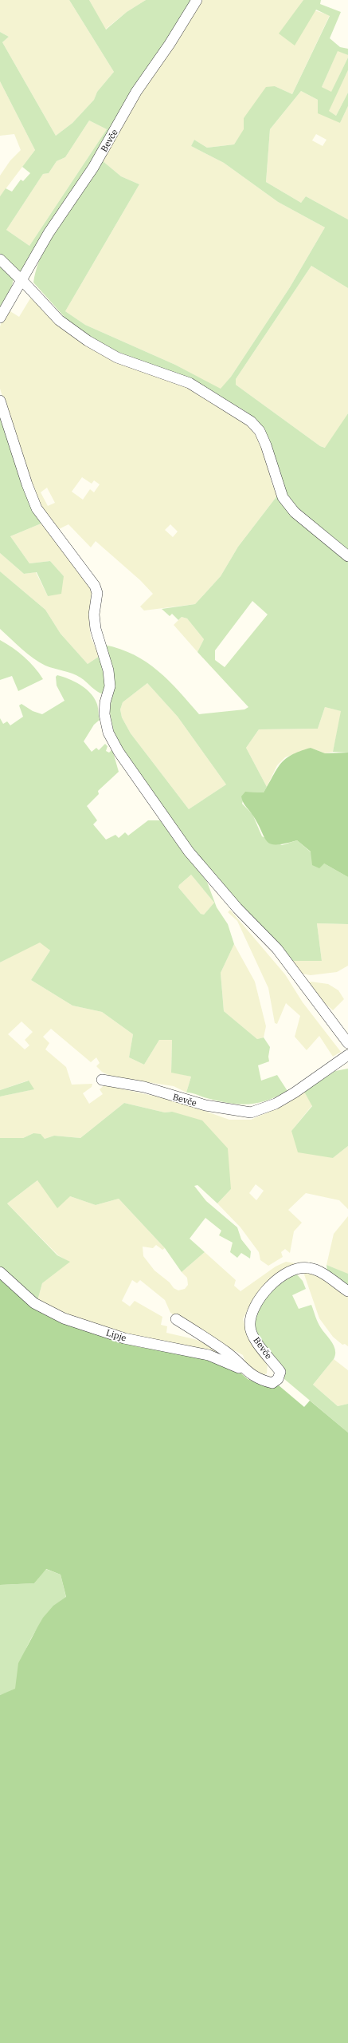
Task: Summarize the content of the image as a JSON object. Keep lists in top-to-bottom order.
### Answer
{
  "streets": {
    "street": ["Bevče", "Lipje"]
  },
  "crossings": [
    ["Bevče", "Lipje"]
  ]
}
